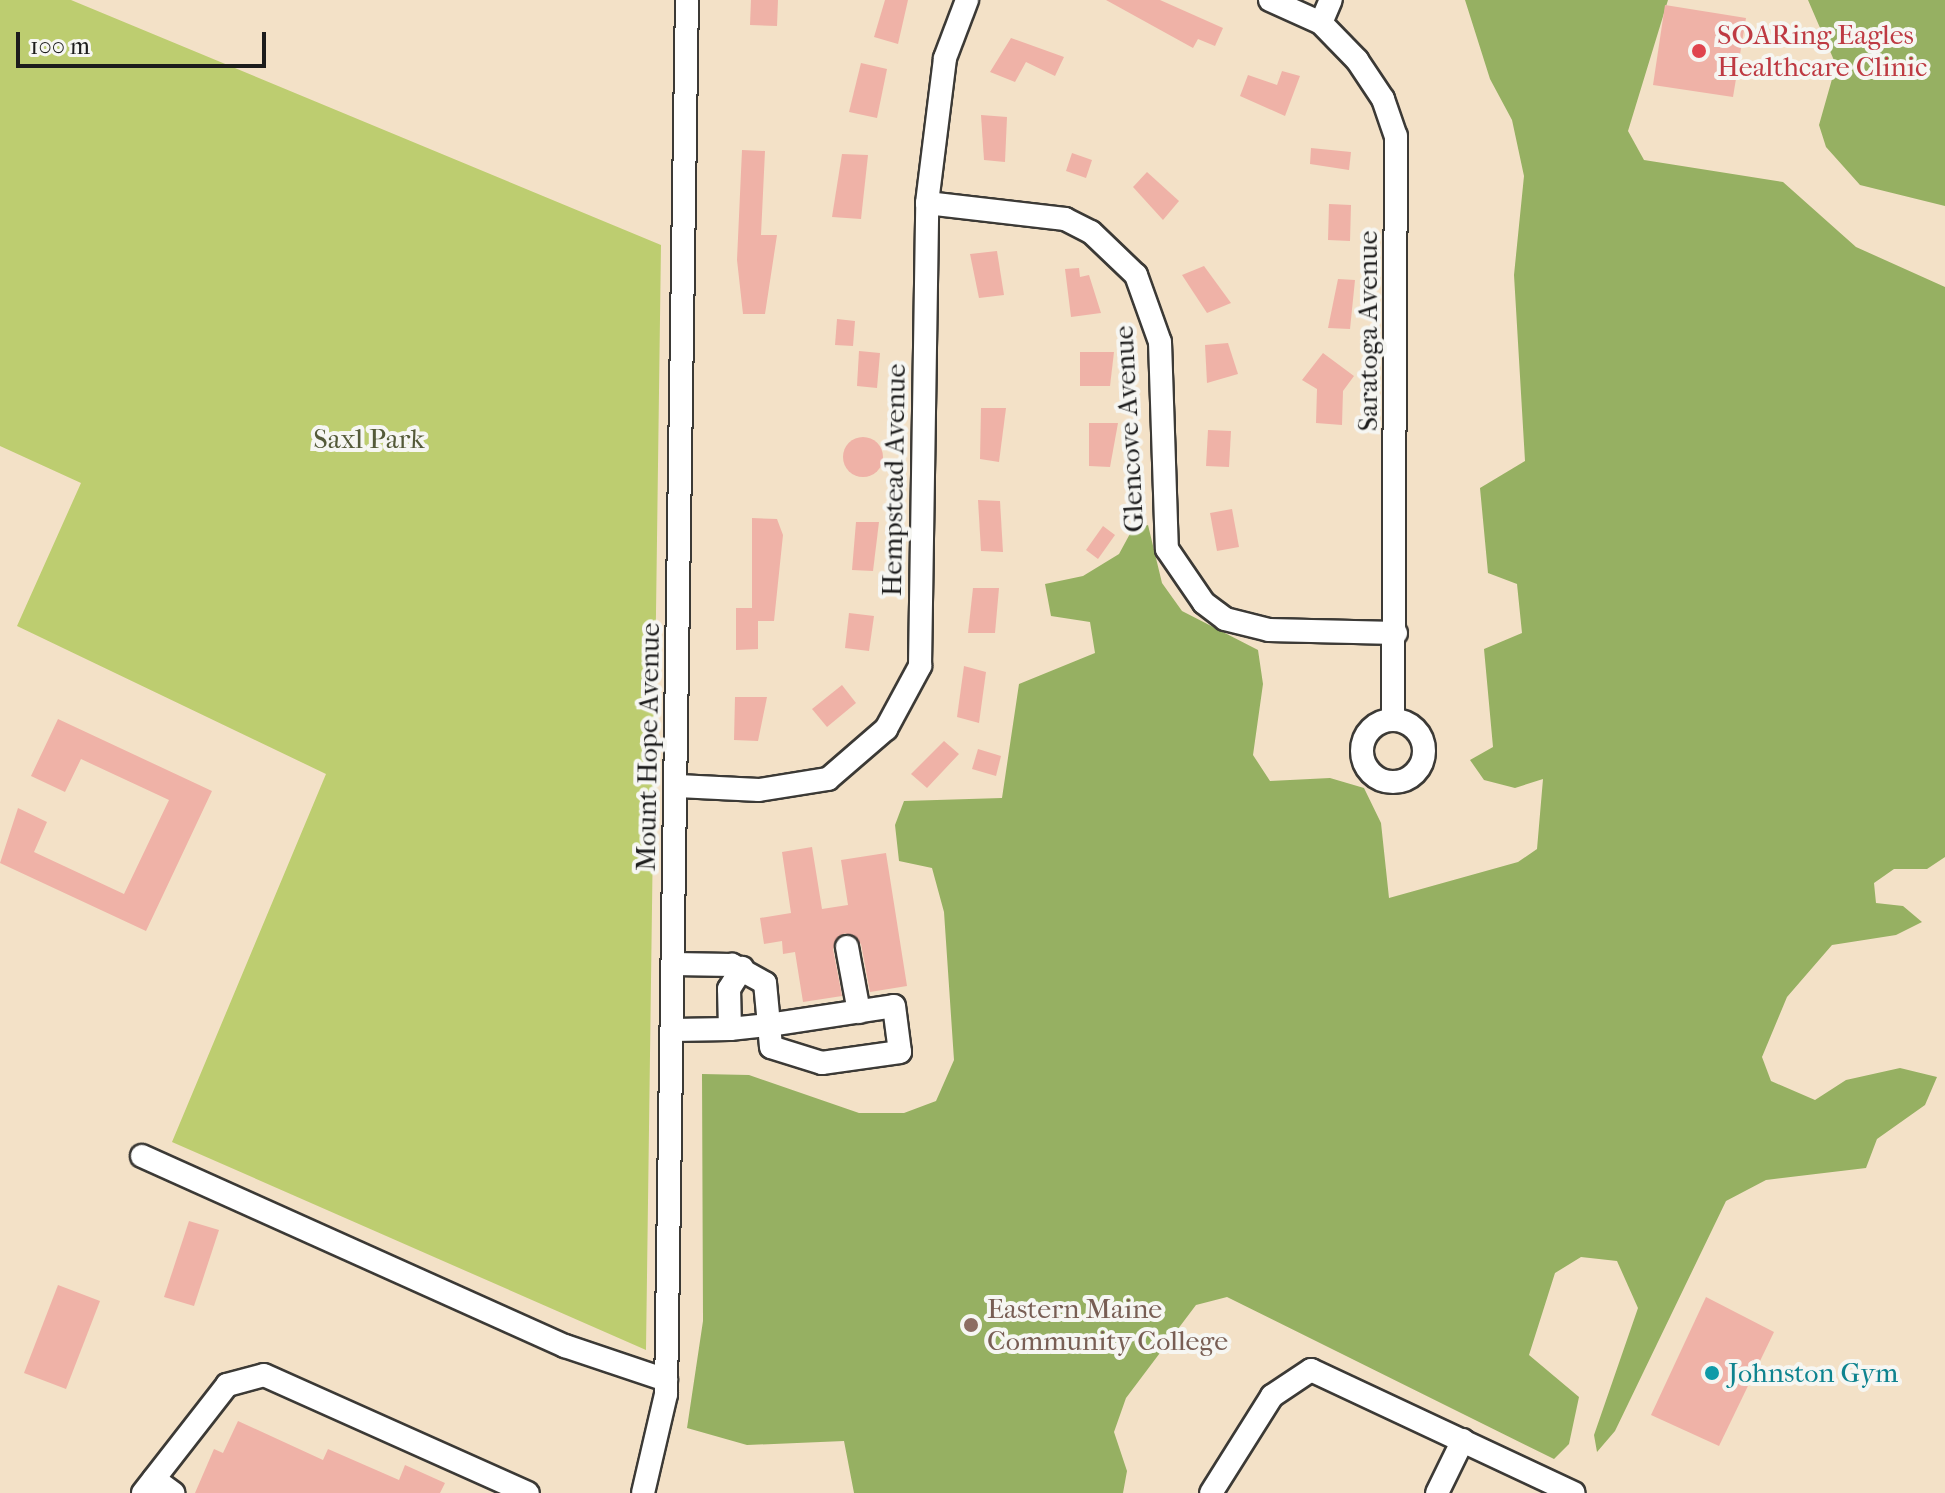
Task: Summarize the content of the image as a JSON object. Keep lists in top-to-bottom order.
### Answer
{
  "streets": {
    "street": [
      "Saratoga Avenue",
      "Glencove Avenue",
      "Hempstead Avenue",
      "Mount Hope Avenue"
    ]
  },
  "crossings": [
    ["Saratoga Avenue", "Glencove Avenue"],
    ["Glencove Avenue", "Hempstead Avenue"],
    ["Hempstead Avenue", "Mount Hope Avenue"]
  ],
  "parks": ["Saxl Park"],
  "places": ["SOARing Eagles Healthcare Clinic", "Eastern Maine Community College", "Johnston Gym"],
  "scale_bar": "100 m"
}
